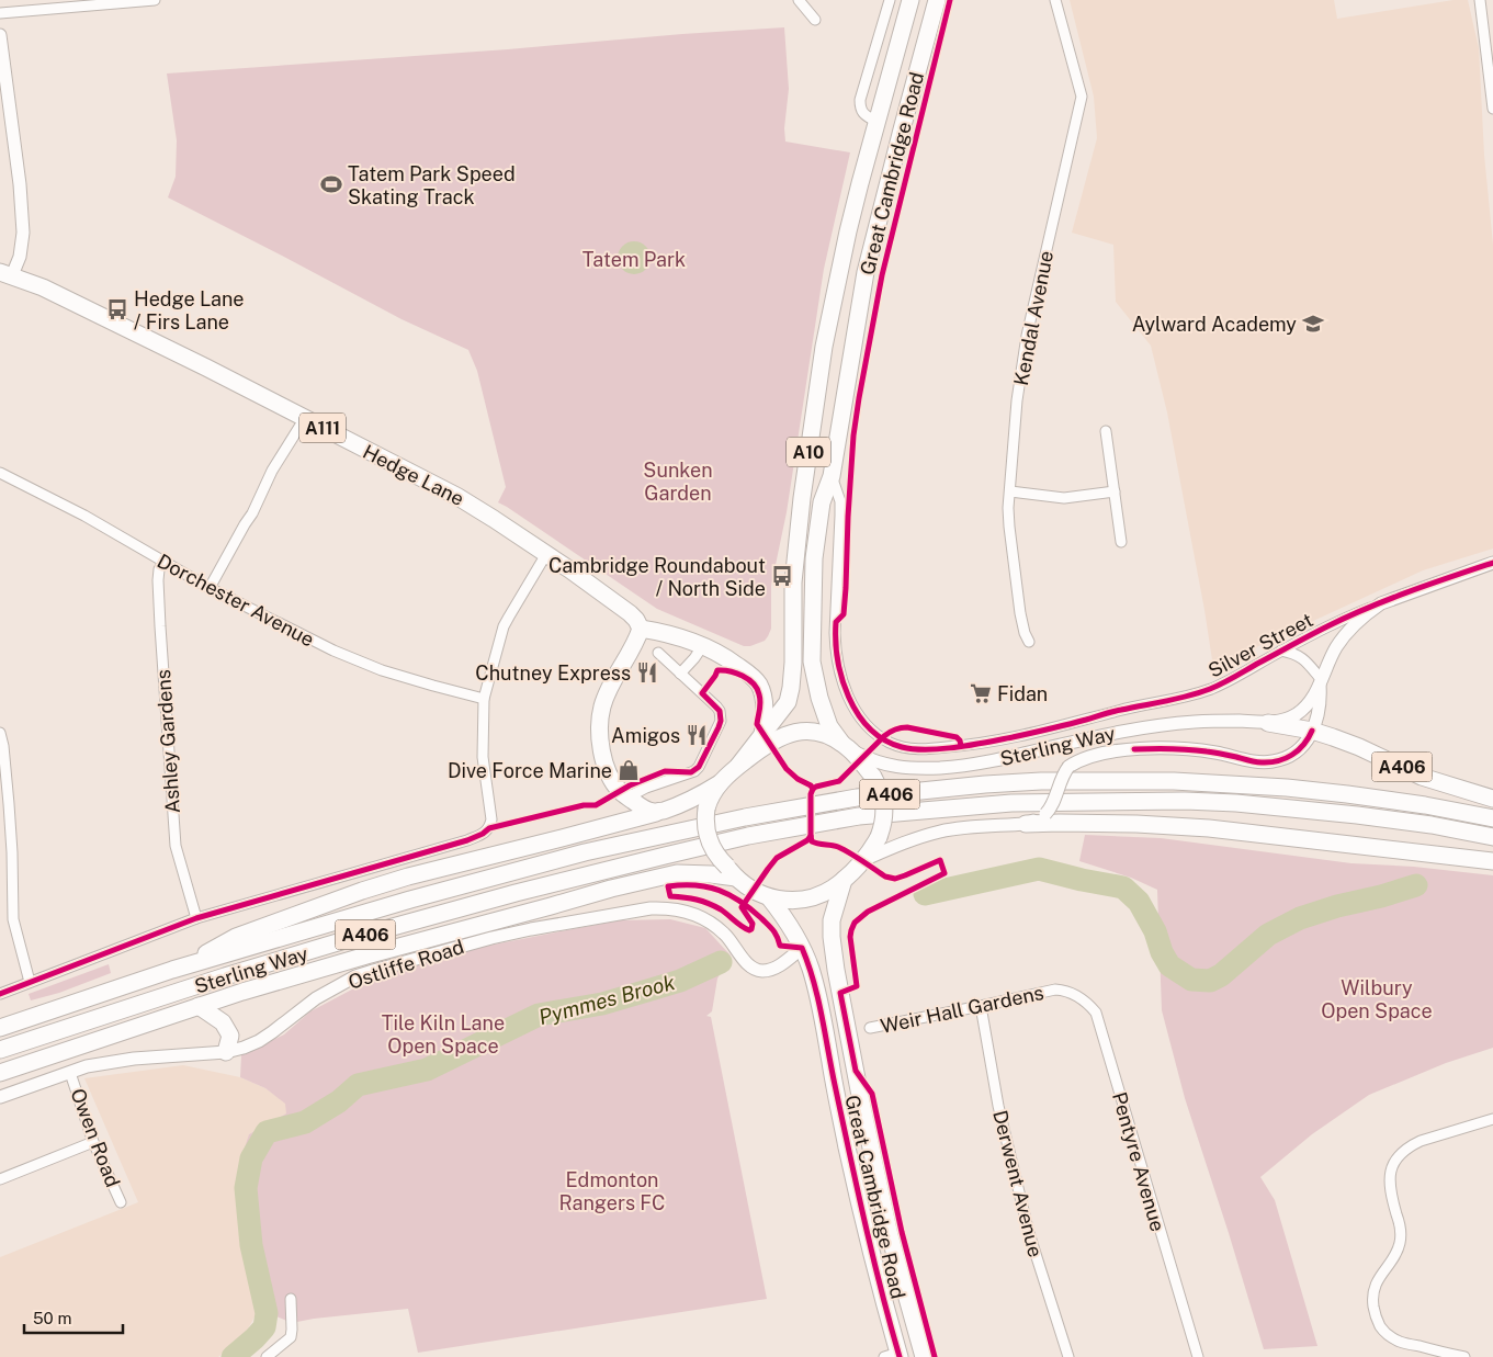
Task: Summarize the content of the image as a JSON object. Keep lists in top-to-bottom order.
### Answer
{
  "streets": {
    "main road": [
      "Great Cambridge Road",
      "A111",
      "A10",
      "Hedge Lane",
      "Sterling Way",
      "A406"
    ],
    "street": [
      "Kendal Avenue",
      "Dorchester Avenue",
      "Silver Street",
      "Ashley Gardens",
      "Ostliffe Road",
      "Weir Hall Gardens",
      "Owen Road",
      "Pentyre Avenue",
      "Derwent Avenue"
    ]
  },
  "crossings": [
    ["Great Cambridge Road", "A10"],
    ["Great Cambridge Road", "Silver Street"],
    ["Great Cambridge Road", "Sterling Way"],
    ["Great Cambridge Road", "A406"],
    ["Great Cambridge Road", "Ostliffe Road"],
    ["A10", "Sterling Way"],
    ["A10", "A406"],
    ["Dorchester Avenue", "Ashley Gardens"],
    ["Sterling Way", "A406"],
    ["Ostliffe Road", "Owen Road"],
    ["Weir Hall Gardens", "Pentyre Avenue"],
    ["Weir Hall Gardens", "Derwent Avenue"]
  ],
  "water": ["Pymmes Brook"],
  "parks": [
    "Tatem Park",
    "Sunken Garden",
    "Wilbury Open Space",
    "Tile Kiln Lane Open Space",
    "Edmonton Rangers FC"
  ],
  "places": {
    "sports": ["Tatem Park Speed Skating Track"],
    "bus stop": ["Hedge Lane / Firs Lane", "Cambridge Roundabout / North Side"],
    "school or university": ["Aylward Academy"],
    "restaurant": ["Chutney Express", "Amigos"],
    "supermarket": ["Fidan"],
    "shop": ["Dive Force Marine"]
  },
  "scale_bar": "50 m"
}
